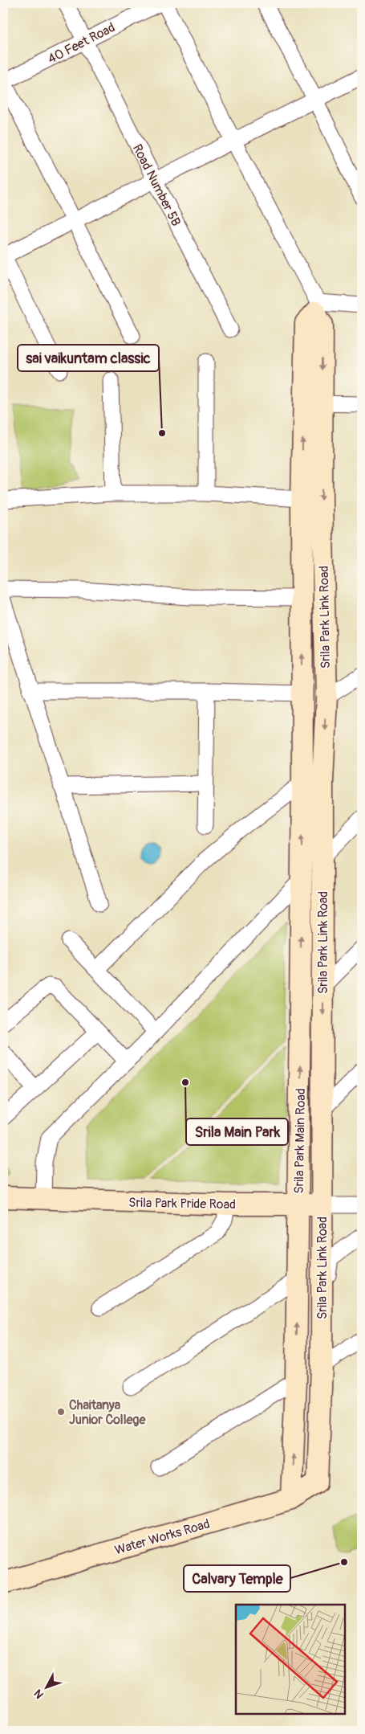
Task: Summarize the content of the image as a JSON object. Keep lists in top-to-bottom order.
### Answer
{
  "streets": {
    "street": [
      "40 Feet Road",
      "Road Number 5B",
      "Srila Park Link Road",
      "Srila Park Main Road",
      "Srila Park Pride Road",
      "Water Works Road"
    ]
  },
  "crossings": [
    ["40 Feet Road", "Road Number 5B"],
    ["Srila Park Link Road", "Srila Park Main Road"],
    ["Srila Park Link Road", "Srila Park Pride Road"],
    ["Srila Park Link Road", "Water Works Road"],
    ["Srila Park Main Road", "Srila Park Pride Road"],
    ["Srila Park Main Road", "Water Works Road"]
  ],
  "one_way": ["Srila Park Main Road"],
  "places": [
    "sai vaikuntam classic",
    "Srila Main Park",
    "Chaitanya Junior College",
    "Calvary Temple"
  ],
  "north": "bottom left"
}
